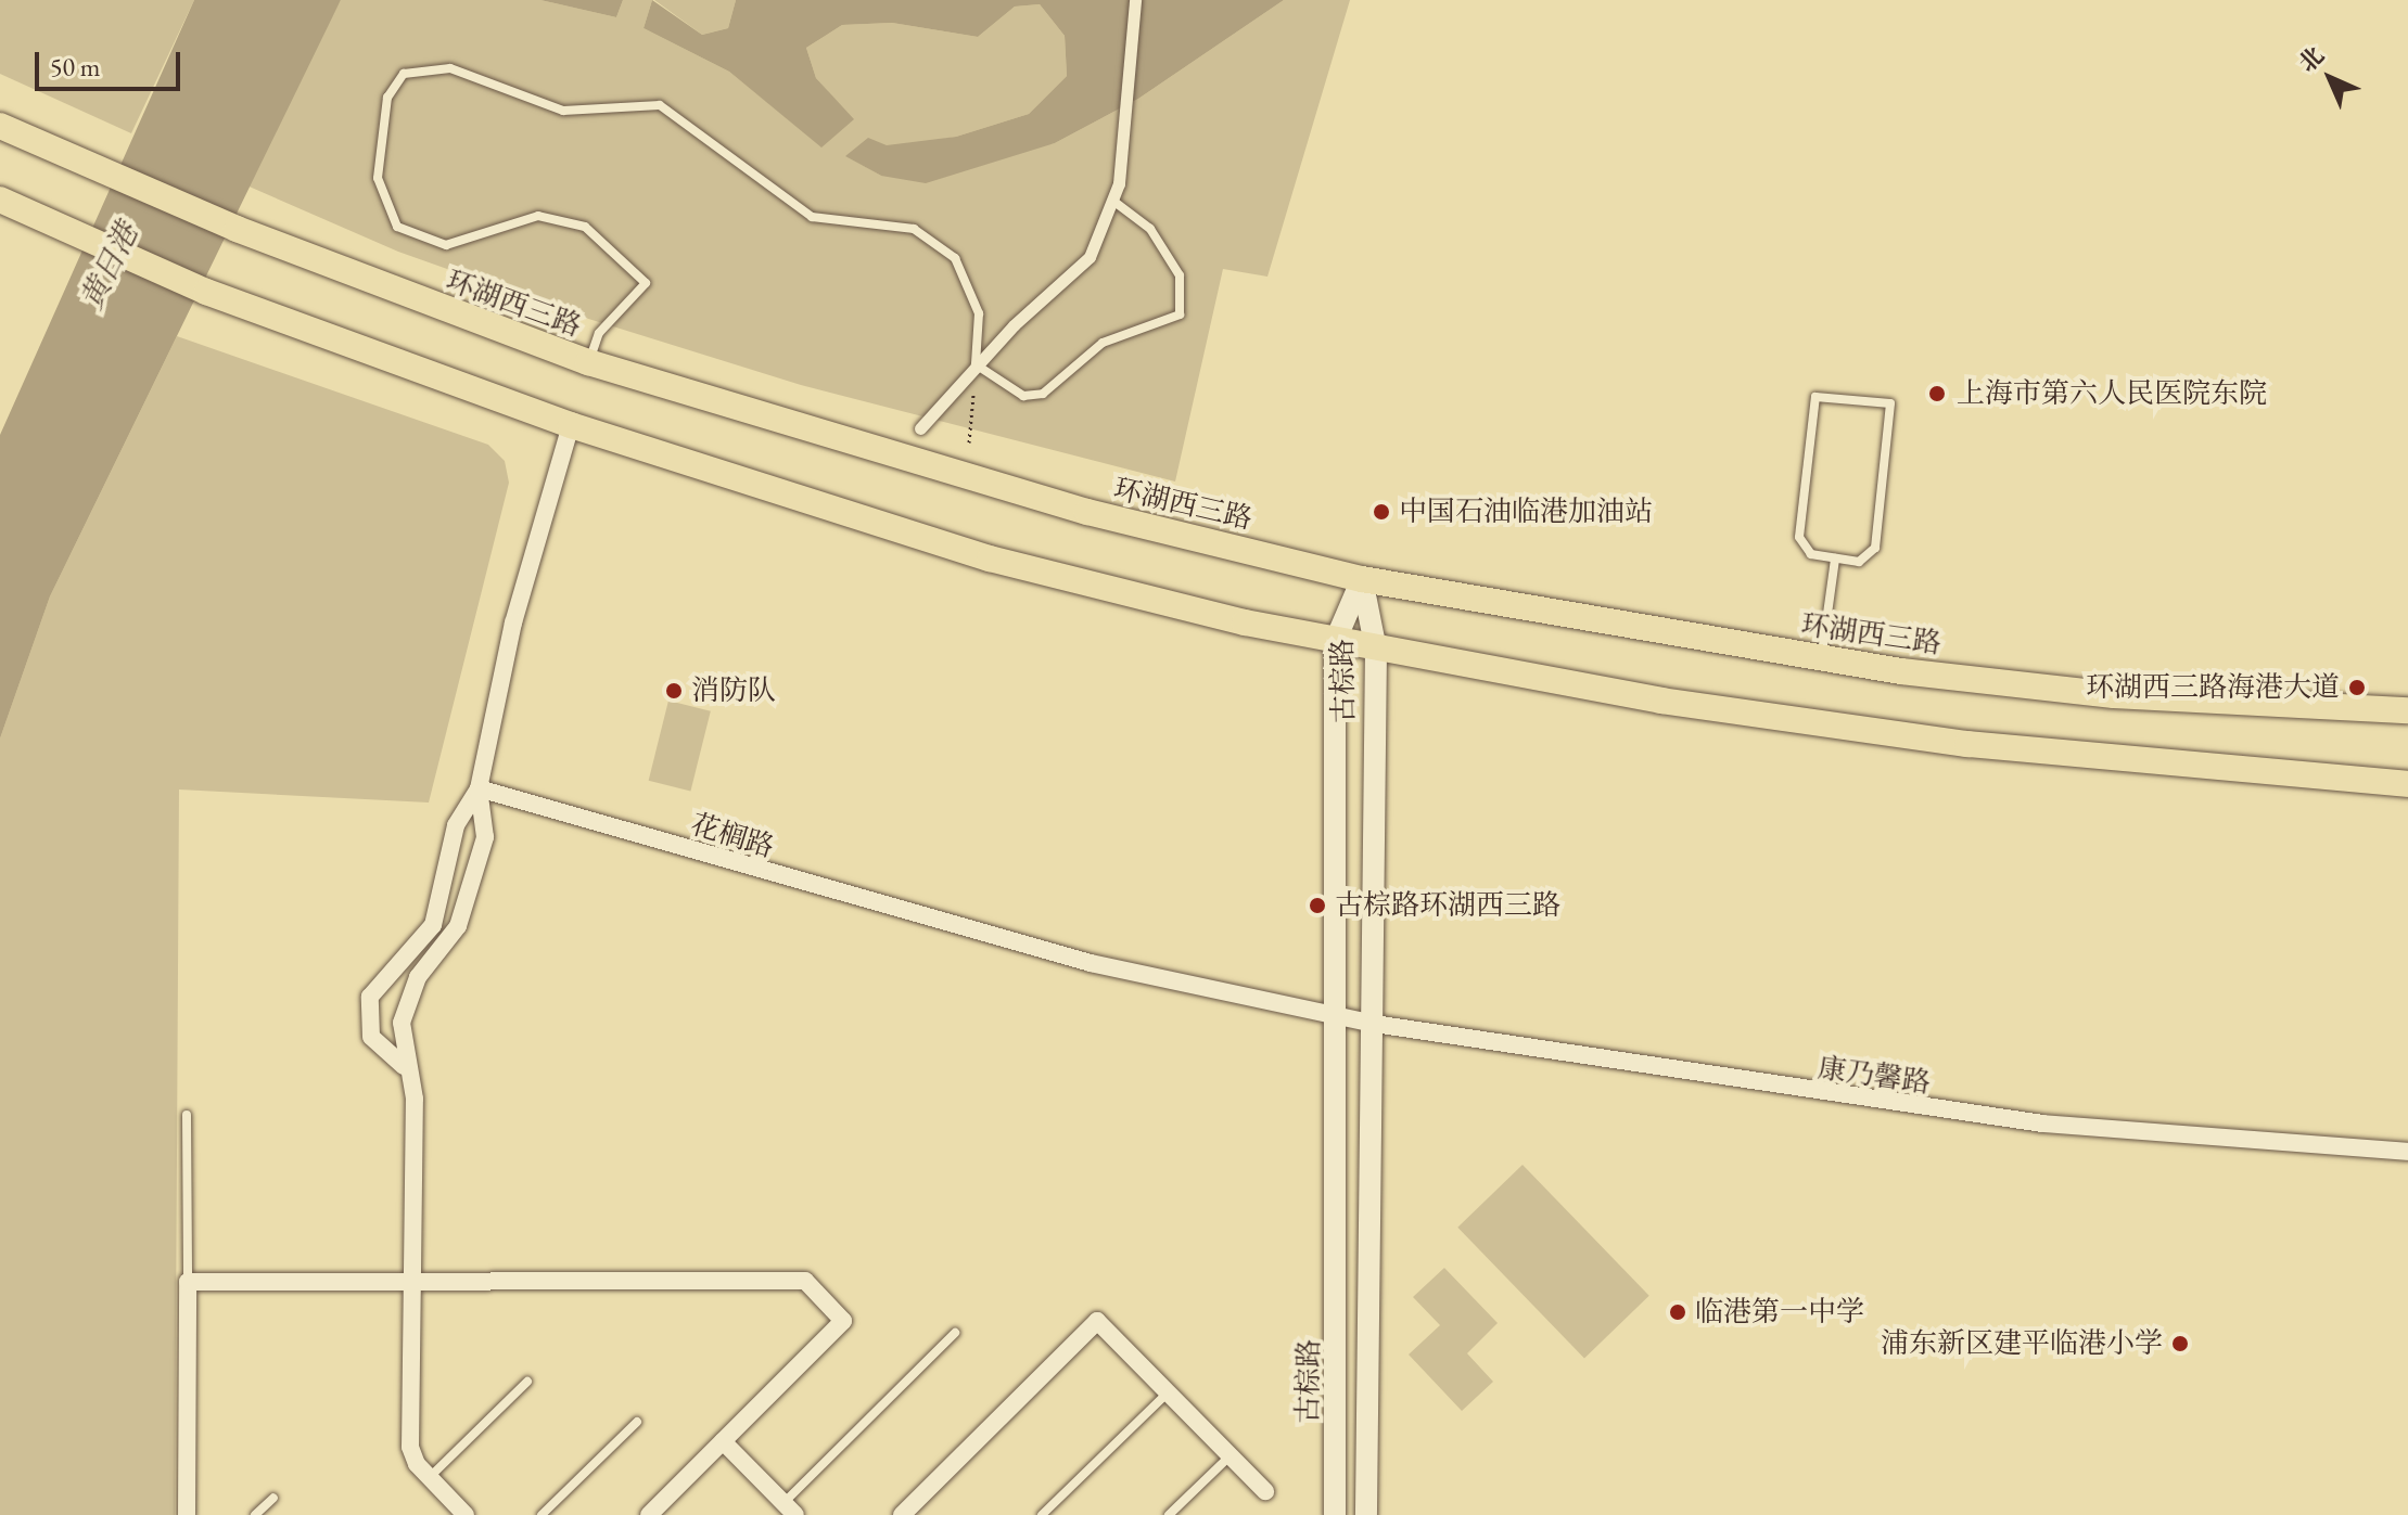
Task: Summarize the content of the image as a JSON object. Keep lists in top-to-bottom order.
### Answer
{
  "streets": {
    "main road": ["环湖西三路"],
    "street": ["古棕路", "花榈路", "康乃馨路"]
  },
  "crossings": [
    ["环湖西三路", "古棕路"],
    ["古棕路", "花榈路"],
    ["古棕路", "康乃馨路"],
    ["花榈路", "康乃馨路"]
  ],
  "water": ["黄日港"],
  "places": [
    "上海市第六人民医院东院",
    "中国石油临港加油站",
    "环湖西三路海港大道",
    "消防队",
    "古棕路环湖西三路",
    "临港第一中学",
    "浦东新区建平临港小学"
  ],
  "scale_bar": "50 m",
  "north": "top left"
}
